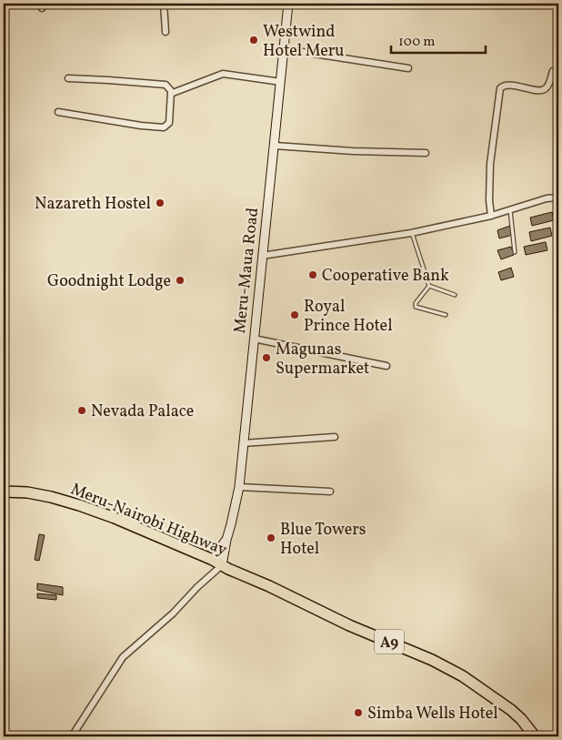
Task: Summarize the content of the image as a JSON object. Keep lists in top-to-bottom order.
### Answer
{
  "streets": {
    "highway": ["Meru-Nairobi Highway", "A9"],
    "main road": ["Meru-Maua Road"]
  },
  "crossings": [
    ["Meru-Maua Road", "Meru-Nairobi Highway"],
    ["Meru-Maua Road", "A9"],
    ["Meru-Nairobi Highway", "A9"]
  ],
  "places": [
    "Westwind Hotel Meru",
    "Nazareth Hostel",
    "Cooperative Bank",
    "Goodnight Lodge",
    "Royal Prince Hotel",
    "Magunas Supermarket",
    "Nevada Palace",
    "Blue Towers Hotel",
    "Simba Wells Hotel"
  ],
  "scale_bar": "100 m"
}
